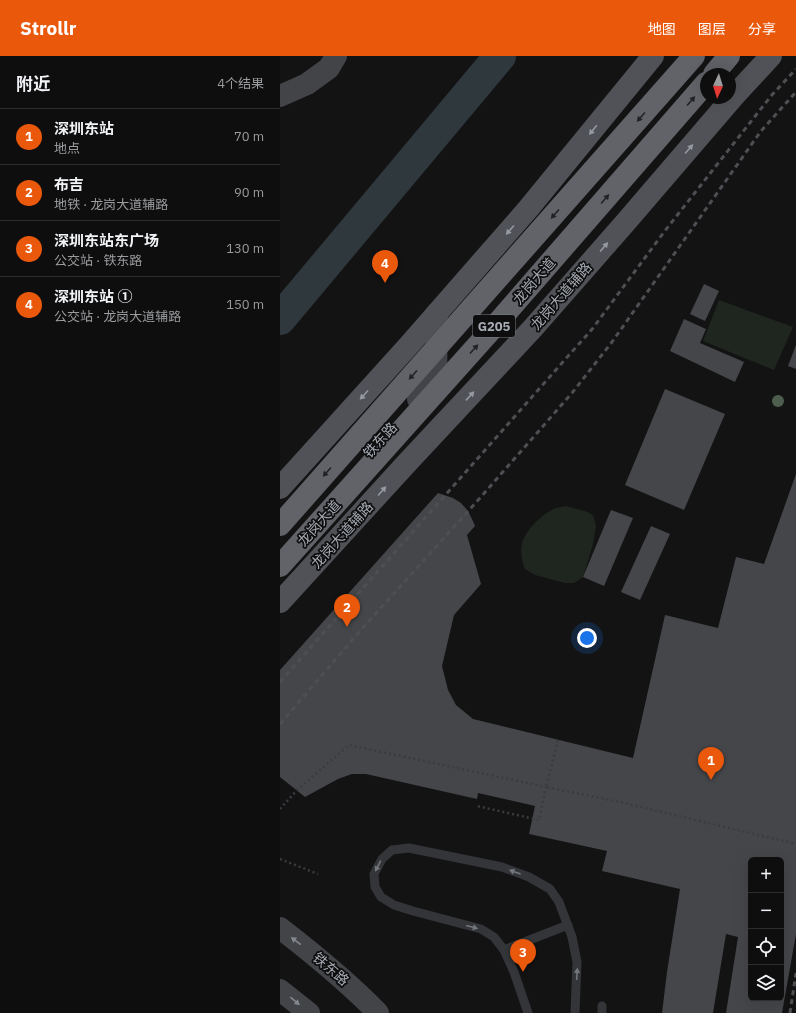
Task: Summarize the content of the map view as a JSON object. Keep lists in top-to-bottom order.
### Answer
{
  "streets": {
    "highway": ["龙岗大道", "G205"],
    "main road": ["龙岗大道辅路", "铁东路"]
  },
  "north": "bottom",
  "page": {
    "header": "Strollr",
    "nav": ["地图", "图层", "分享"],
    "heading": ["附近", "4个结果"],
    "list": [
      {
        "mark": "1",
        "name": "深圳东站",
        "note": "地点",
        "value": "70 m"
      },
      {
        "mark": "2",
        "name": "布吉",
        "note": "地铁 · 龙岗大道辅路",
        "value": "90 m"
      },
      {
        "mark": "3",
        "name": "深圳东站东广场",
        "note": "公交站 · 铁东路",
        "value": "130 m"
      },
      {
        "mark": "4",
        "name": "深圳东站 ①",
        "note": "公交站 · 龙岗大道辅路",
        "value": "150 m"
      }
    ],
    "pins": [
      "4",
      "2",
      "1",
      "3"
    ],
    "map_buttons": ["+", "−"]
  }
}
